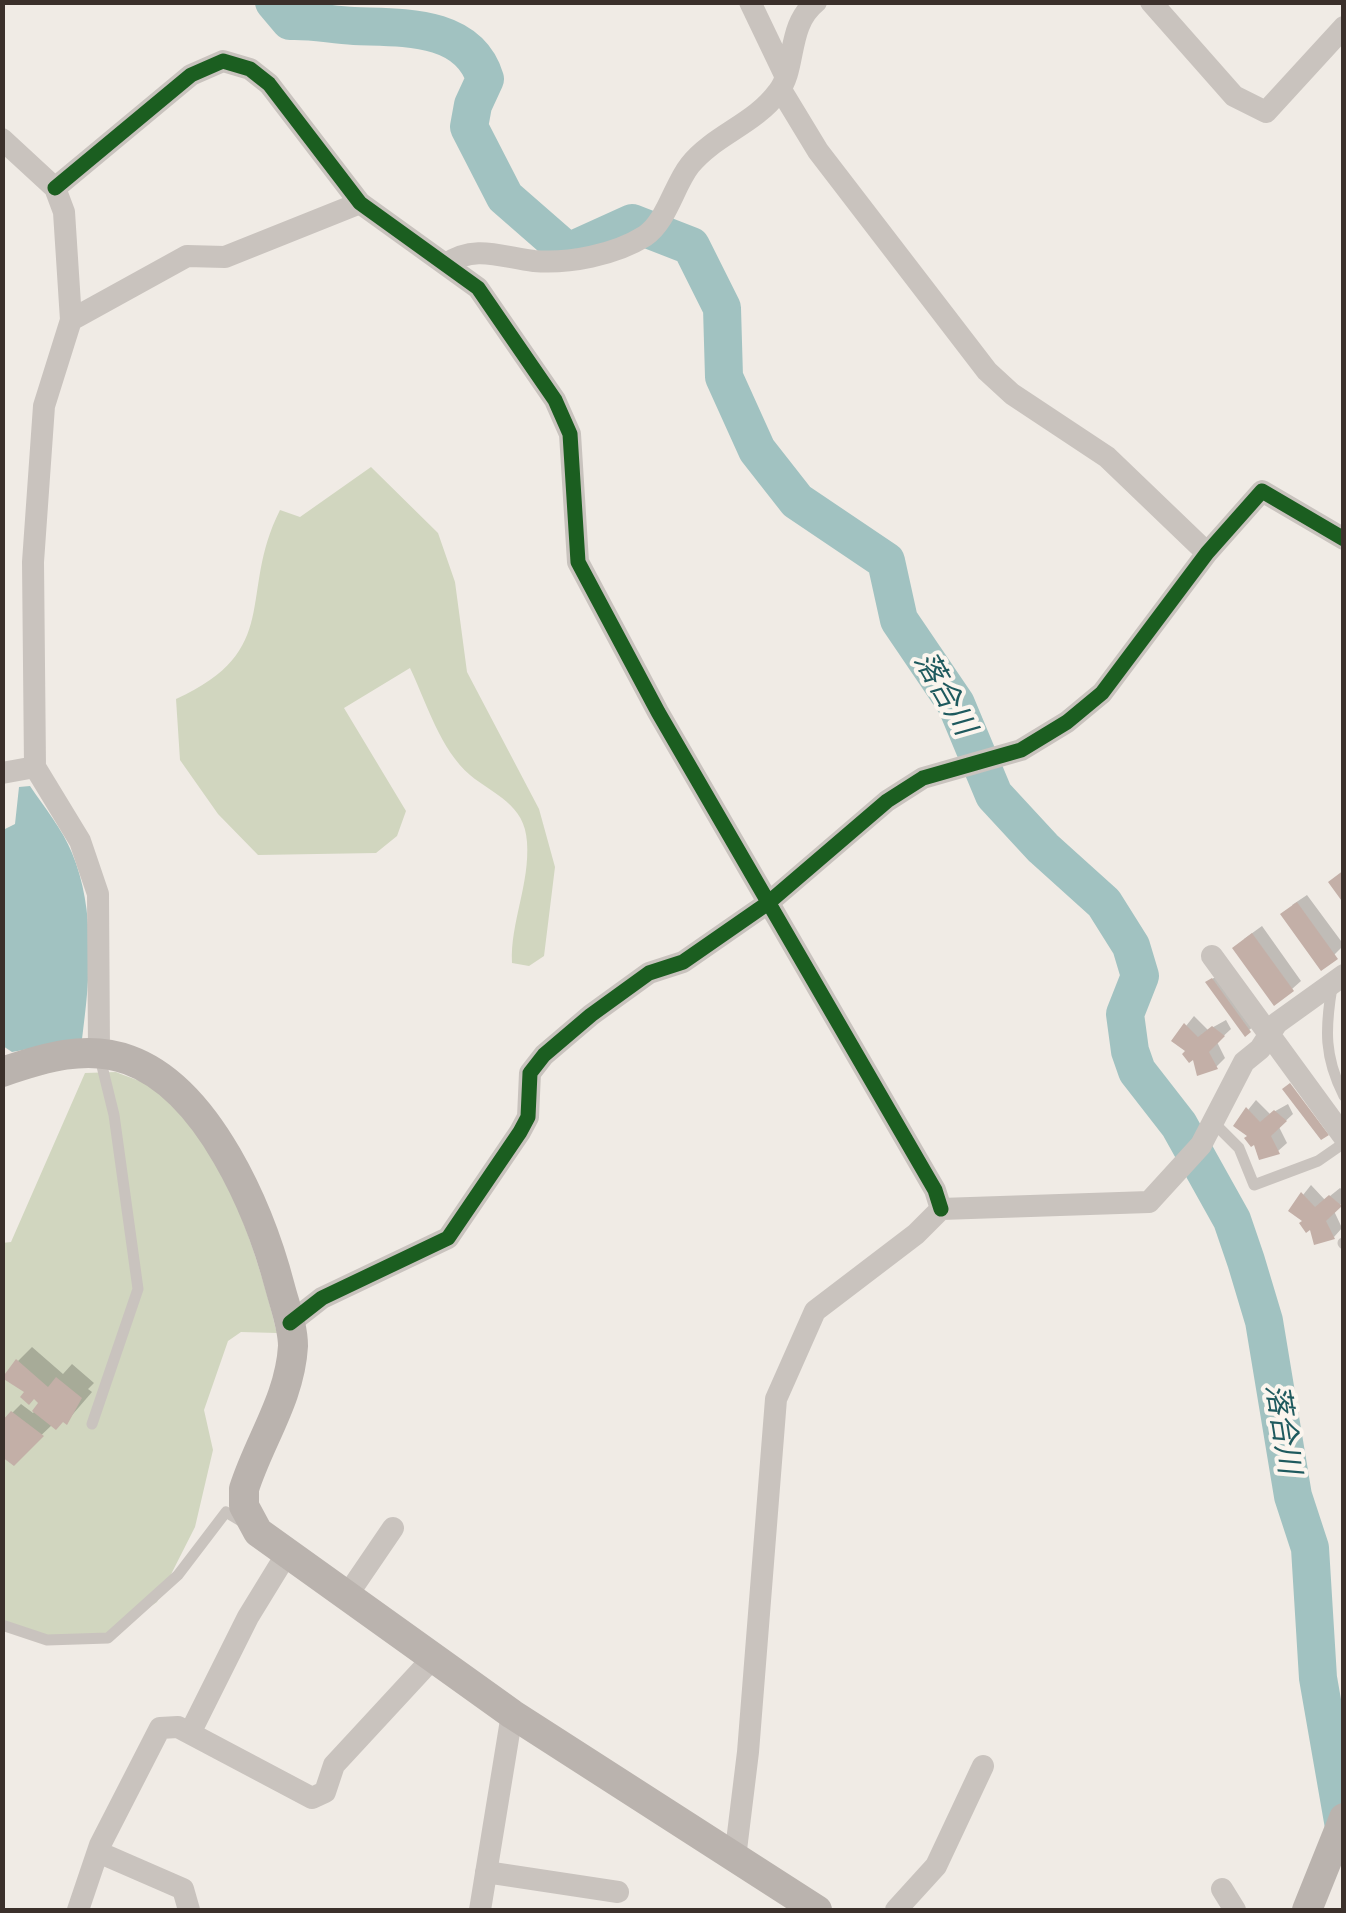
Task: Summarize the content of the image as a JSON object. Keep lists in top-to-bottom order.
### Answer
{
  "water": ["落合川"]
}
